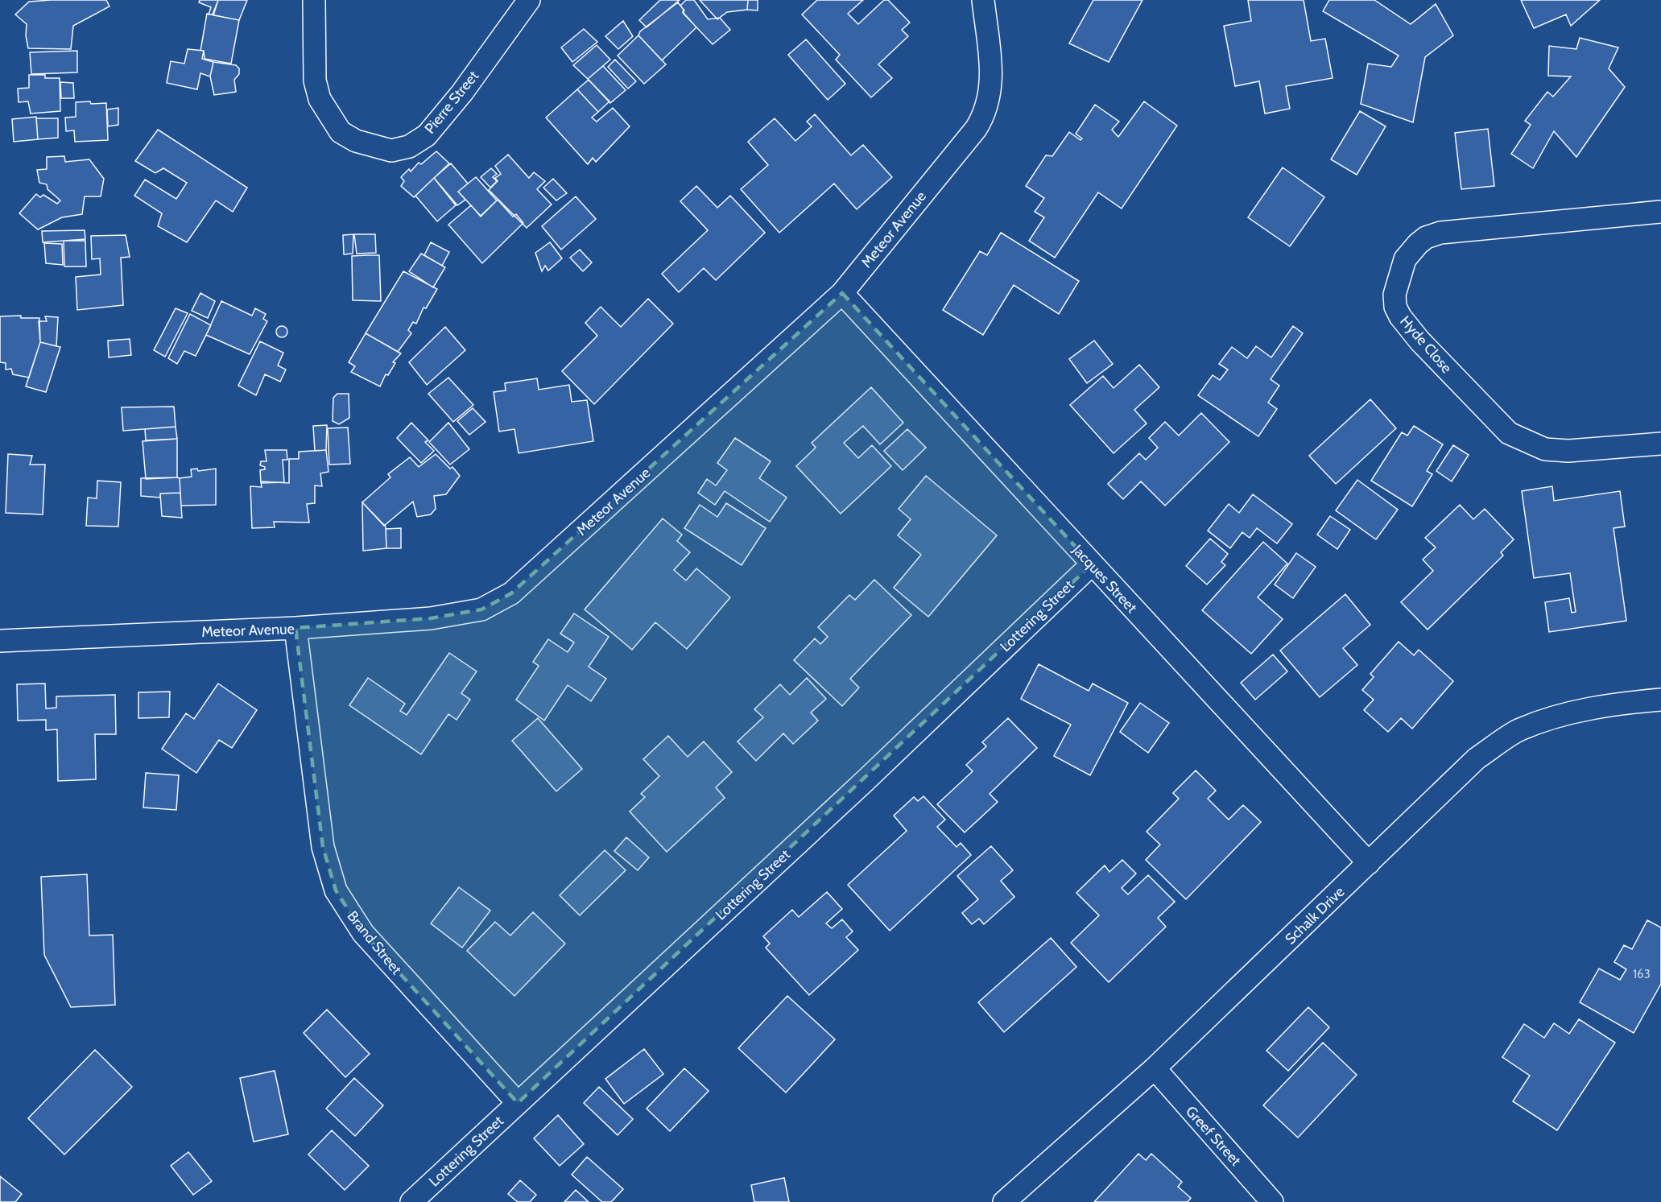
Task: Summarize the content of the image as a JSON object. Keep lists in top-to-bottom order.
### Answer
{
  "streets": {
    "street": [
      "Pierre Street",
      "Meteor Avenue",
      "Hyde Close",
      "Jacques Street",
      "Lottering Street",
      "Schalk Drive",
      "Brand Street",
      "Greef Street"
    ]
  },
  "crossings": [
    ["Meteor Avenue", "Jacques Street"],
    ["Meteor Avenue", "Brand Street"],
    ["Jacques Street", "Lottering Street"],
    ["Jacques Street", "Schalk Drive"],
    ["Lottering Street", "Brand Street"],
    ["Schalk Drive", "Greef Street"]
  ],
  "house_numbers": ["163"]
}
